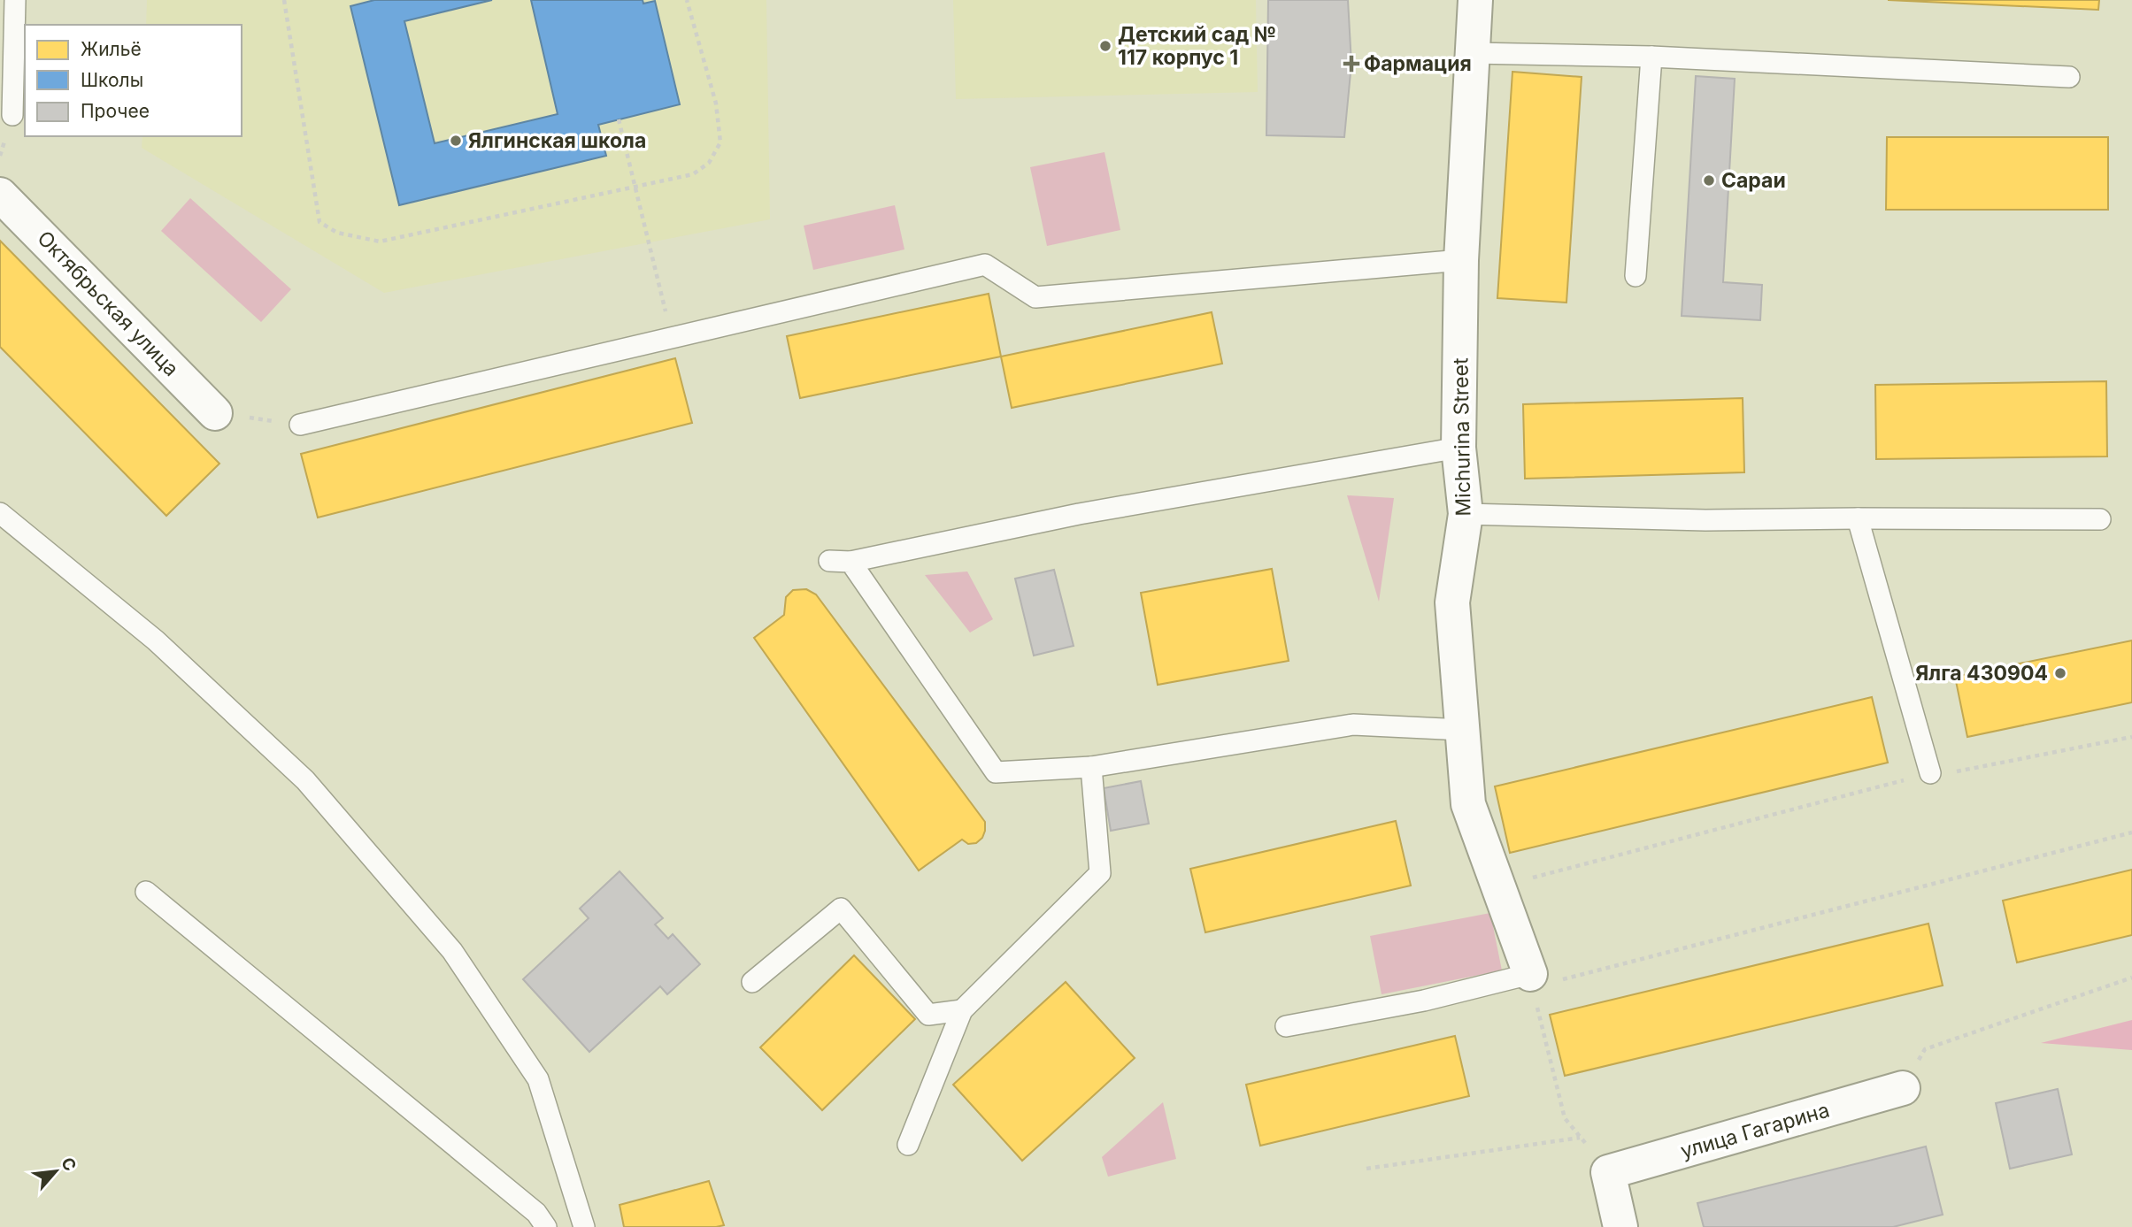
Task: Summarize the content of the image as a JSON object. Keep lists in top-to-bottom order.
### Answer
{
  "streets": {
    "street": ["Октябрьская улица", "Michurina Street", "улица Гагарина"]
  },
  "places": {
    "other": [
      "Детский сад № 117 корпус 1",
      "Ялгинская школа",
      "Сараи",
      "Ялга 430904"
    ],
    "health": ["Фармация"]
  },
  "legend": ["Жильё", "Школы", "Прочее"],
  "north": "top right"
}
